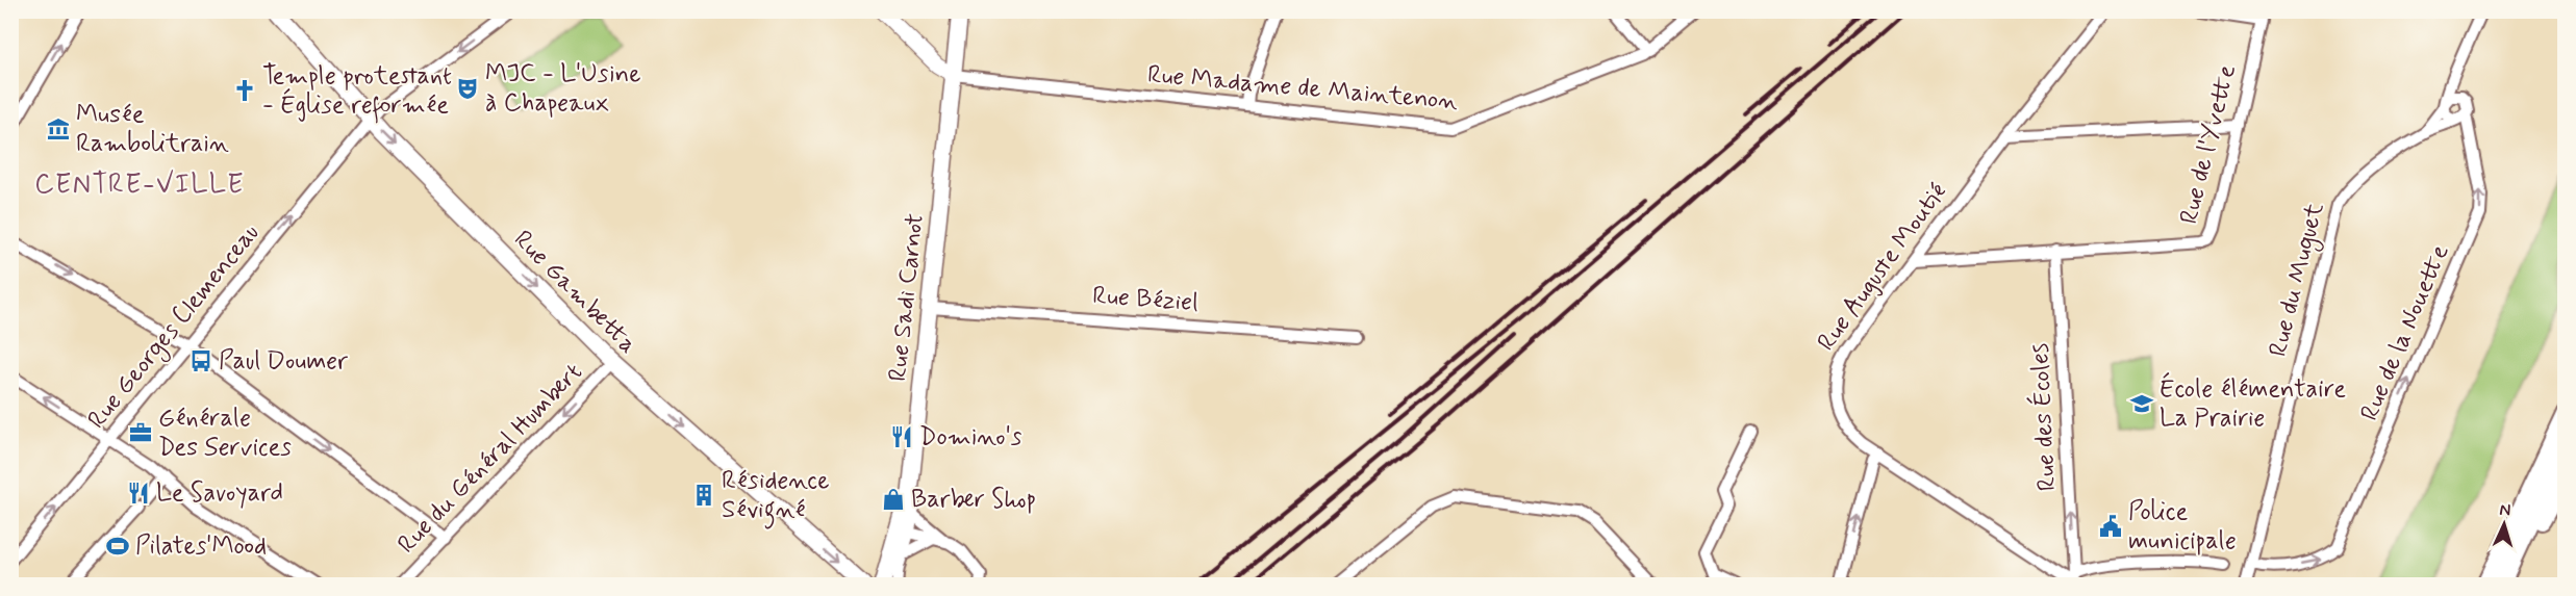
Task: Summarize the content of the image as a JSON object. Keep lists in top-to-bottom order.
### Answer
{
  "streets": {
    "main road": ["Rue Gambetta", "Rue Sadi Carnot"],
    "street": [
      "Rue Madame de Maintenon",
      "Rue de l'Yvette",
      "Rue Auguste Moutié",
      "Rue du Muguet",
      "Rue Béziel",
      "Rue Georges Clemenceau",
      "Rue de la Nouette",
      "Rue des Écoles",
      "Rue du Général Humbert"
    ]
  },
  "crossings": [
    ["Rue Madame de Maintenon", "Rue Sadi Carnot"],
    ["Rue de l'Yvette", "Rue Auguste Moutié"],
    ["Rue de l'Yvette", "Rue des Écoles"],
    ["Rue Auguste Moutié", "Rue des Écoles"],
    ["Rue du Muguet", "Rue de la Nouette"],
    ["Rue Gambetta", "Rue Georges Clemenceau"],
    ["Rue Gambetta", "Rue du Général Humbert"],
    ["Rue Sadi Carnot", "Rue Béziel"]
  ],
  "one_way": [
    "Rue Gambetta",
    "Rue de la Nouette",
    "Rue des Écoles",
    "Rue du Général Humbert"
  ],
  "districts": ["CENTRE-VILLE"],
  "places": {
    "theatre": ["MJC - L'Usine à Chapeaux"],
    "church": ["Temple protestant - Église reformée"],
    "museum": ["Musée Rambolitrain"],
    "bus stop": ["Paul Doumer"],
    "school or university": ["École élémentaire La Prairie"],
    "office": ["Générale Des Services"],
    "restaurant": ["Domino's", "Le Savoyard"],
    "building": ["Résidence Sévigné"],
    "shop": ["Barber Shop"],
    "public building": ["Police municipale"],
    "sports": ["Pilates'Mood"]
  },
  "north": "top"
}
